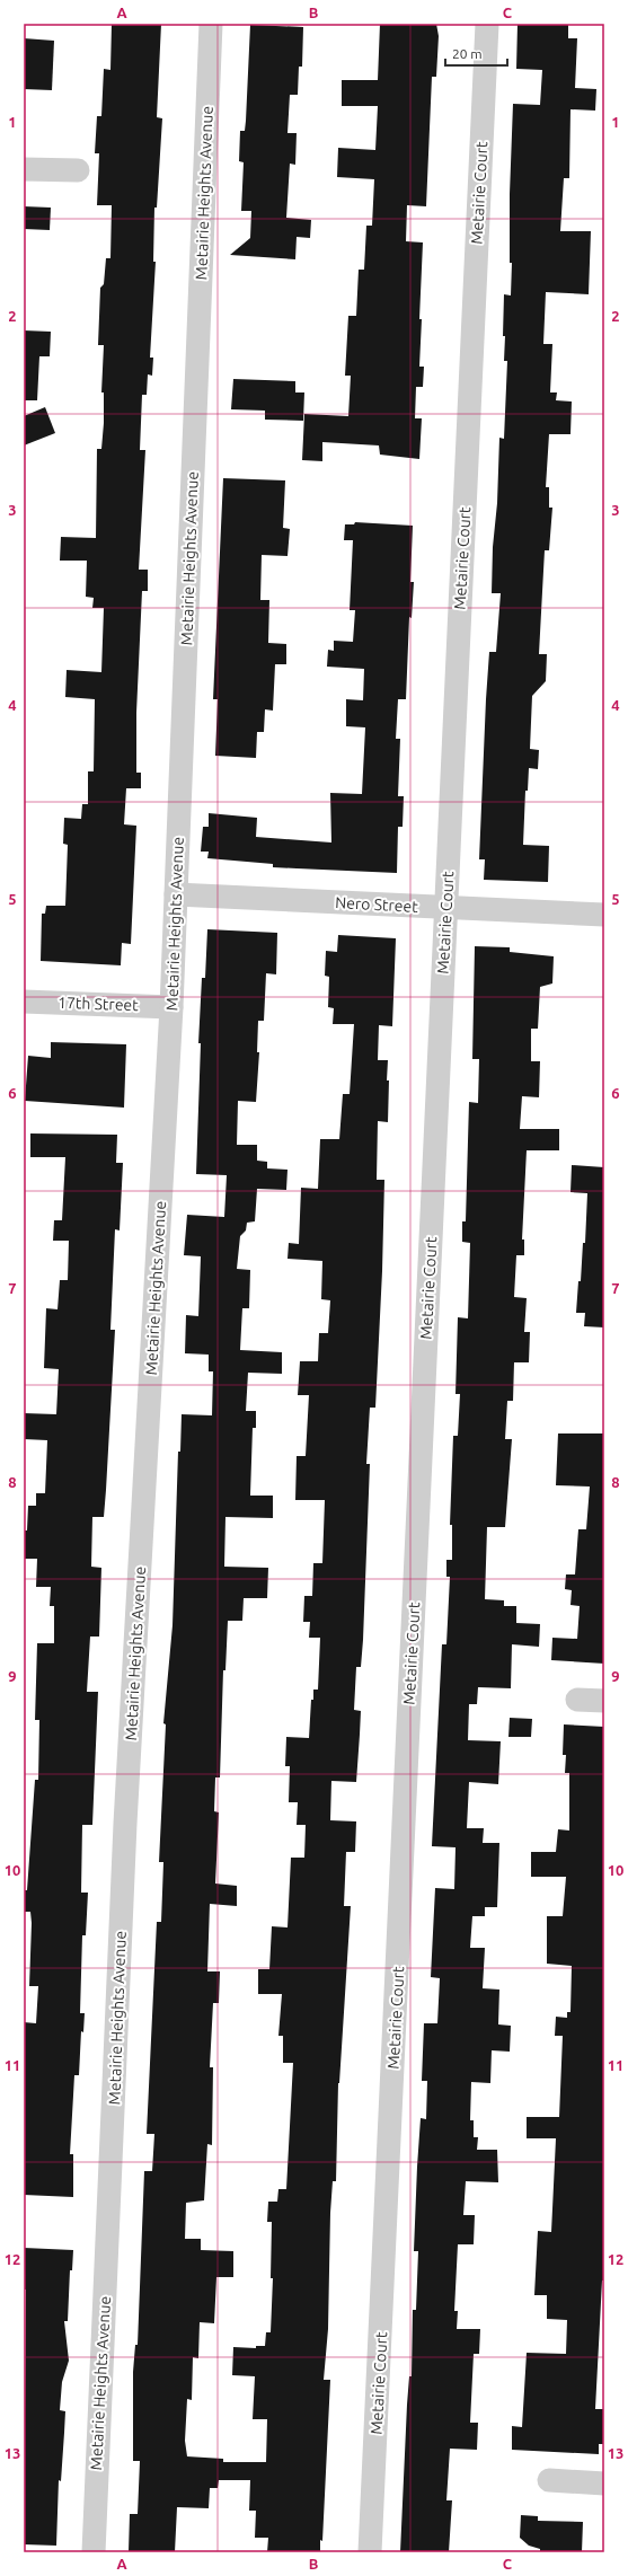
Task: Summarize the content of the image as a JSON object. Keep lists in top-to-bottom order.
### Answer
{
  "streets": {
    "street": [
      "Metairie Heights Avenue",
      "Metairie Court",
      "Nero Street",
      "17th Street"
    ]
  },
  "crossings": [
    ["Metairie Heights Avenue", "Nero Street"],
    ["Metairie Heights Avenue", "17th Street"],
    ["Metairie Court", "Nero Street"]
  ],
  "scale_bar": "20 m",
  "grid": {
    "columns": ["A", "B", "C"],
    "rows": [
      "1",
      "2",
      "3",
      "4",
      "5",
      "6",
      "7",
      "8",
      "9",
      "10",
      "11",
      "12",
      "13"
    ]
  }
}
